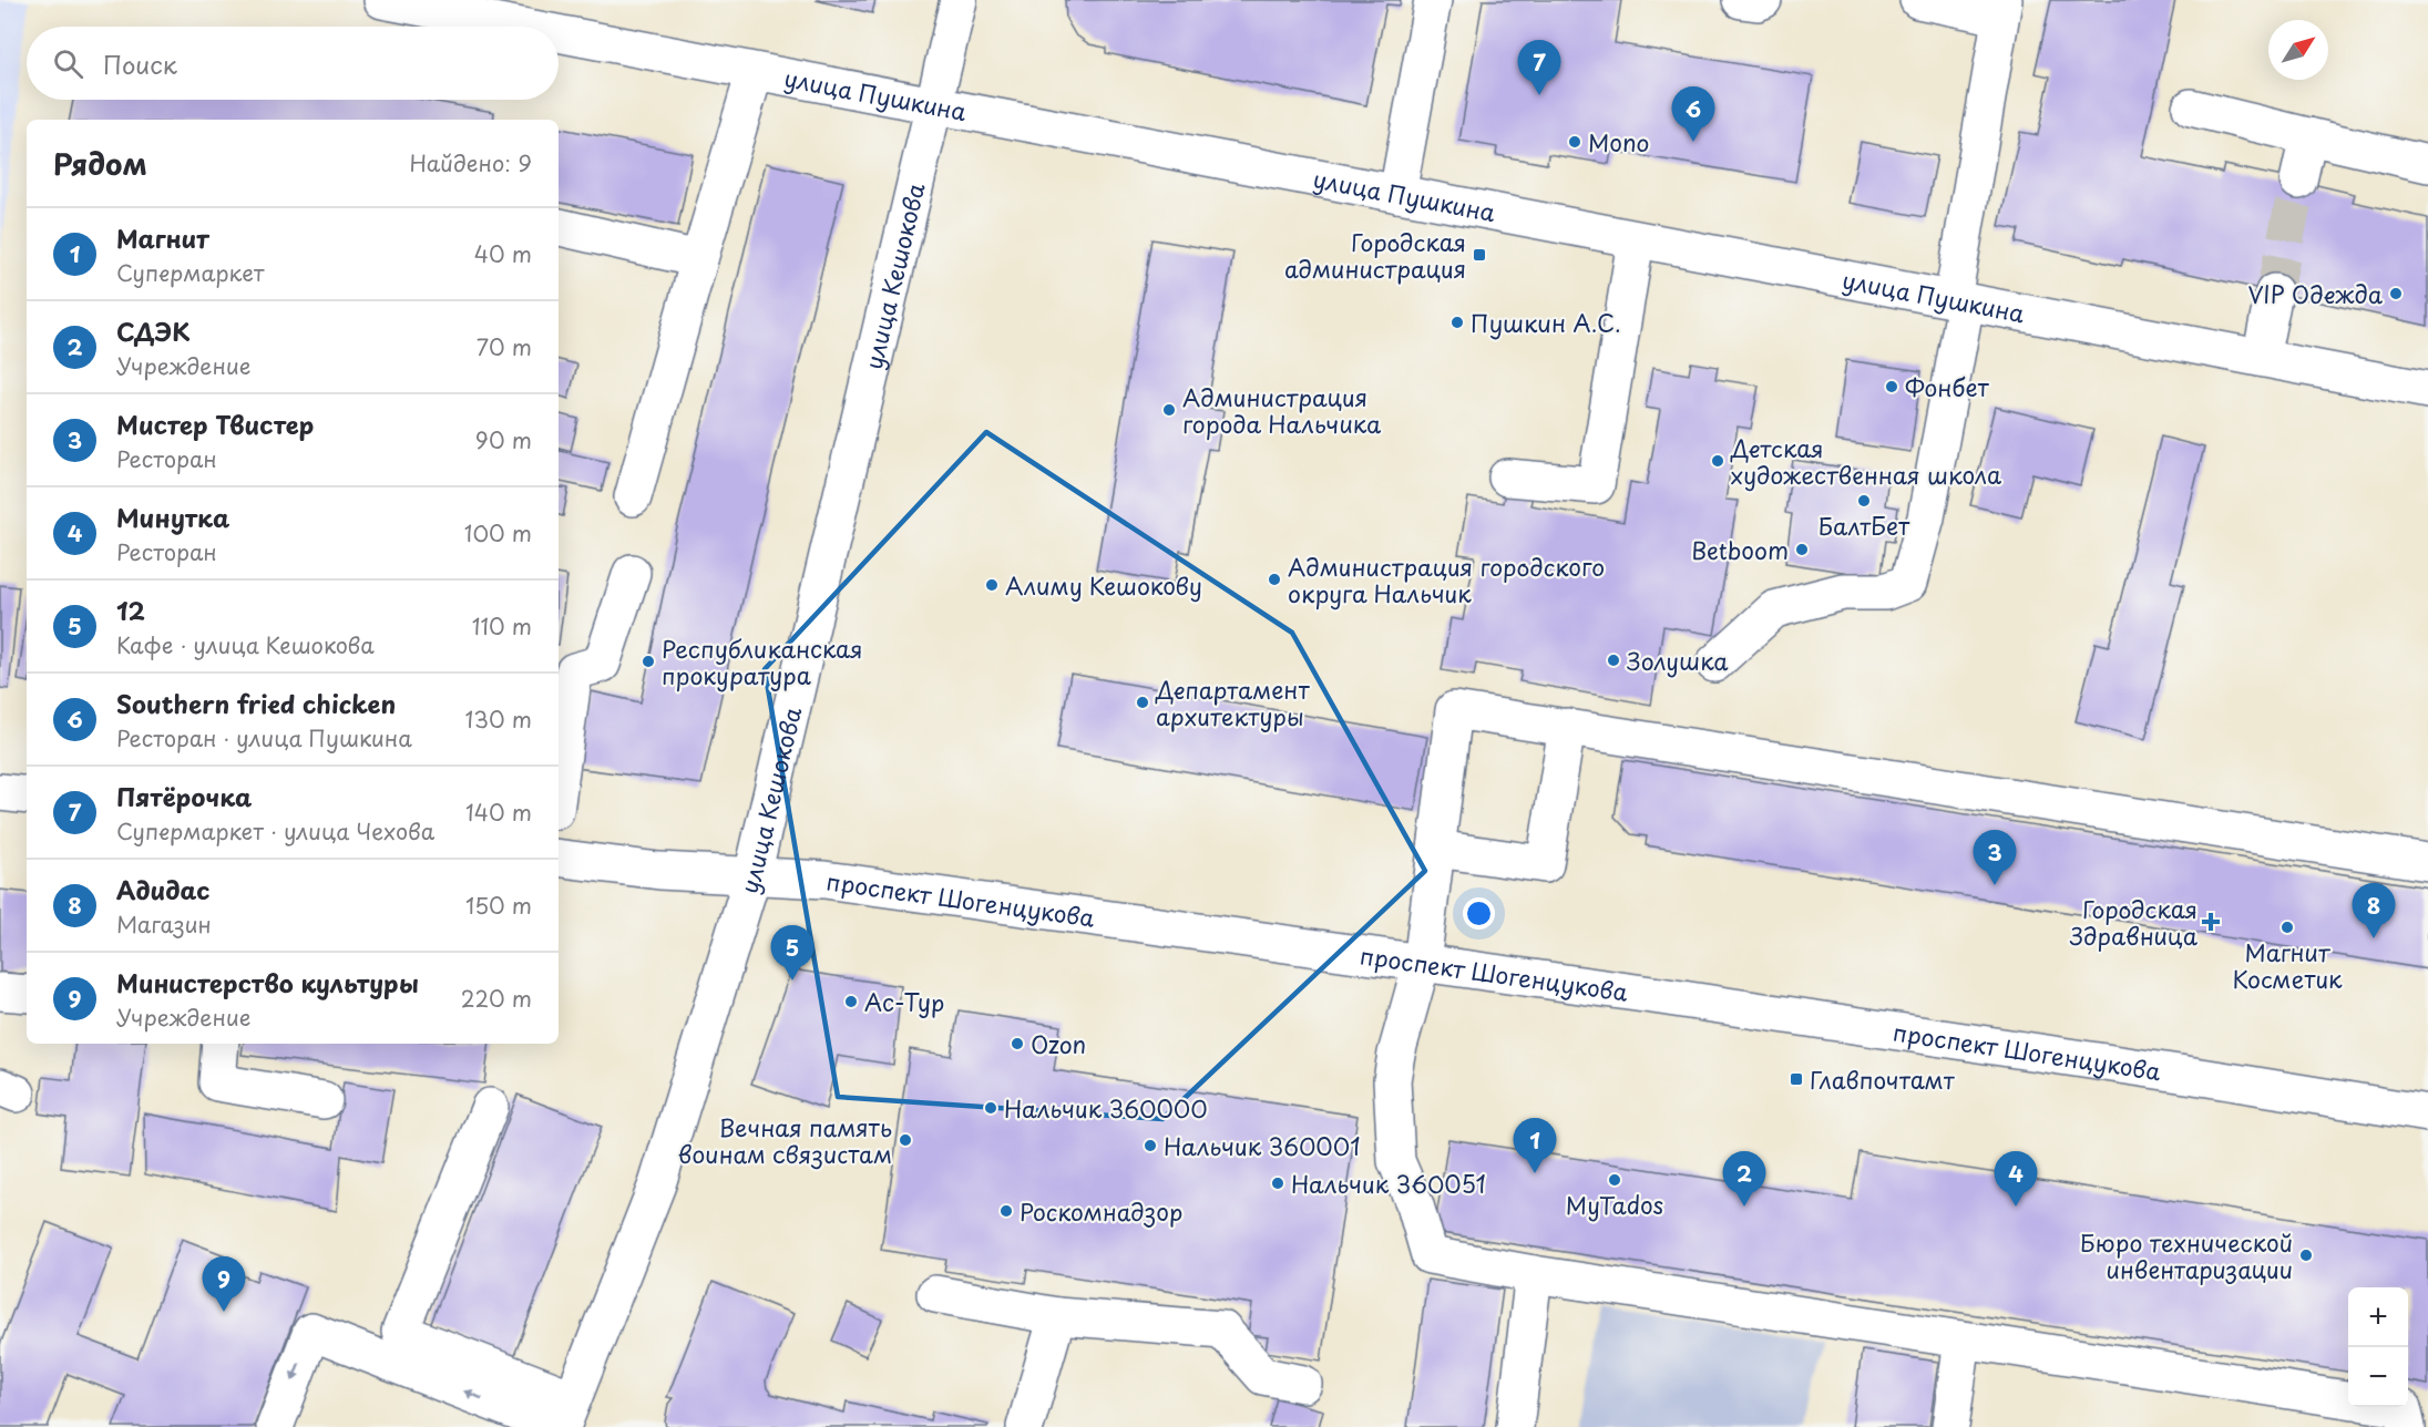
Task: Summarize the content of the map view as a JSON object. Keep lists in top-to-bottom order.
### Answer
{
  "streets": {
    "main road": ["улица Пушкина", "улица Кешокова", "проспект Шогенцукова"]
  },
  "crossings": [
    ["улица Пушкина", "улица Кешокова"],
    ["улица Кешокова", "проспект Шогенцукова"]
  ],
  "places": {
    "other": [
      "Mono",
      "VIP Одежда",
      "Пушкин А.С.",
      "Фонбет",
      "Администрация города Нальчика",
      "Детская художественная школа",
      "БалтБет",
      "Betboom",
      "Администрация городского округа Нальчик",
      "Алиму Кешокову",
      "Золушка",
      "Республиканская прокуратура",
      "Департамент архитектуры",
      "Магнит Косметик",
      "Ас-Тур",
      "Ozon",
      "Нальчик 360000",
      "Вечная память воинам связистам",
      "Нальчик 360001",
      "MyTados",
      "Нальчик 360051",
      "Роскомнадзор",
      "Бюро технической инвентаризации"
    ],
    "transit": ["Городская администрация", "Главпочтамт"],
    "health": ["Городская Здравница"]
  },
  "north": "top right",
  "page": {
    "search": "Поиск",
    "pins": [
      "7",
      "6",
      "3",
      "8",
      "5",
      "1",
      "2",
      "4",
      "9"
    ],
    "heading": ["Рядом", "Найдено: 9"],
    "list": [
      {
        "mark": "1",
        "name": "Магнит",
        "note": "Супермаркет",
        "value": "40 m"
      },
      {
        "mark": "2",
        "name": "СДЭК",
        "note": "Учреждение",
        "value": "70 m"
      },
      {
        "mark": "3",
        "name": "Мистер Твистер",
        "note": "Ресторан",
        "value": "90 m"
      },
      {
        "mark": "4",
        "name": "Минутка",
        "note": "Ресторан",
        "value": "100 m"
      },
      {
        "mark": "5",
        "name": "12",
        "note": "Кафе · улица Кешокова",
        "value": "110 m"
      },
      {
        "mark": "6",
        "name": "Southern fried chicken",
        "note": "Ресторан · улица Пушкина",
        "value": "130 m"
      },
      {
        "mark": "7",
        "name": "Пятёрочка",
        "note": "Супермаркет · улица Чехова",
        "value": "140 m"
      },
      {
        "mark": "8",
        "name": "Адидас",
        "note": "Магазин",
        "value": "150 m"
      },
      {
        "mark": "9",
        "name": "Министерство культуры",
        "note": "Учреждение",
        "value": "220 m"
      }
    ],
    "map_buttons": ["+", "−"]
  }
}
